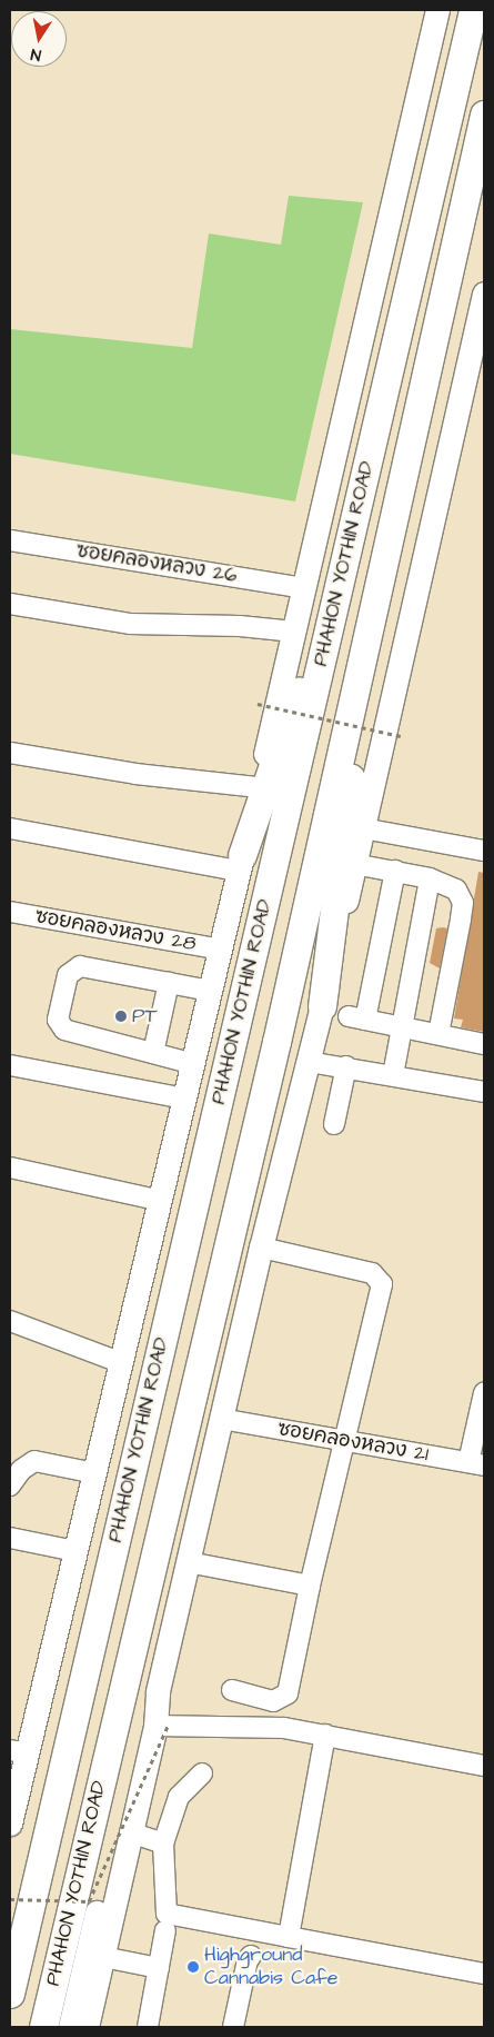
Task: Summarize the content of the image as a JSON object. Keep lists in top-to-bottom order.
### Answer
{
  "streets": {
    "highway": ["PHAHON YOTHIN ROAD"],
    "street": ["ซอยคลองหลวง 26", "ซอยคลองหลวง 28", "ซอยคลองหลวง 21"]
  },
  "crossings": [
    ["ซอยคลองหลวง 26", "PHAHON YOTHIN ROAD"],
    ["PHAHON YOTHIN ROAD", "ซอยคลองหลวง 28"],
    ["PHAHON YOTHIN ROAD", "ซอยคลองหลวง 21"]
  ],
  "places": ["PT", "Highground Cannabis Cafe"],
  "north": "bottom"
}
